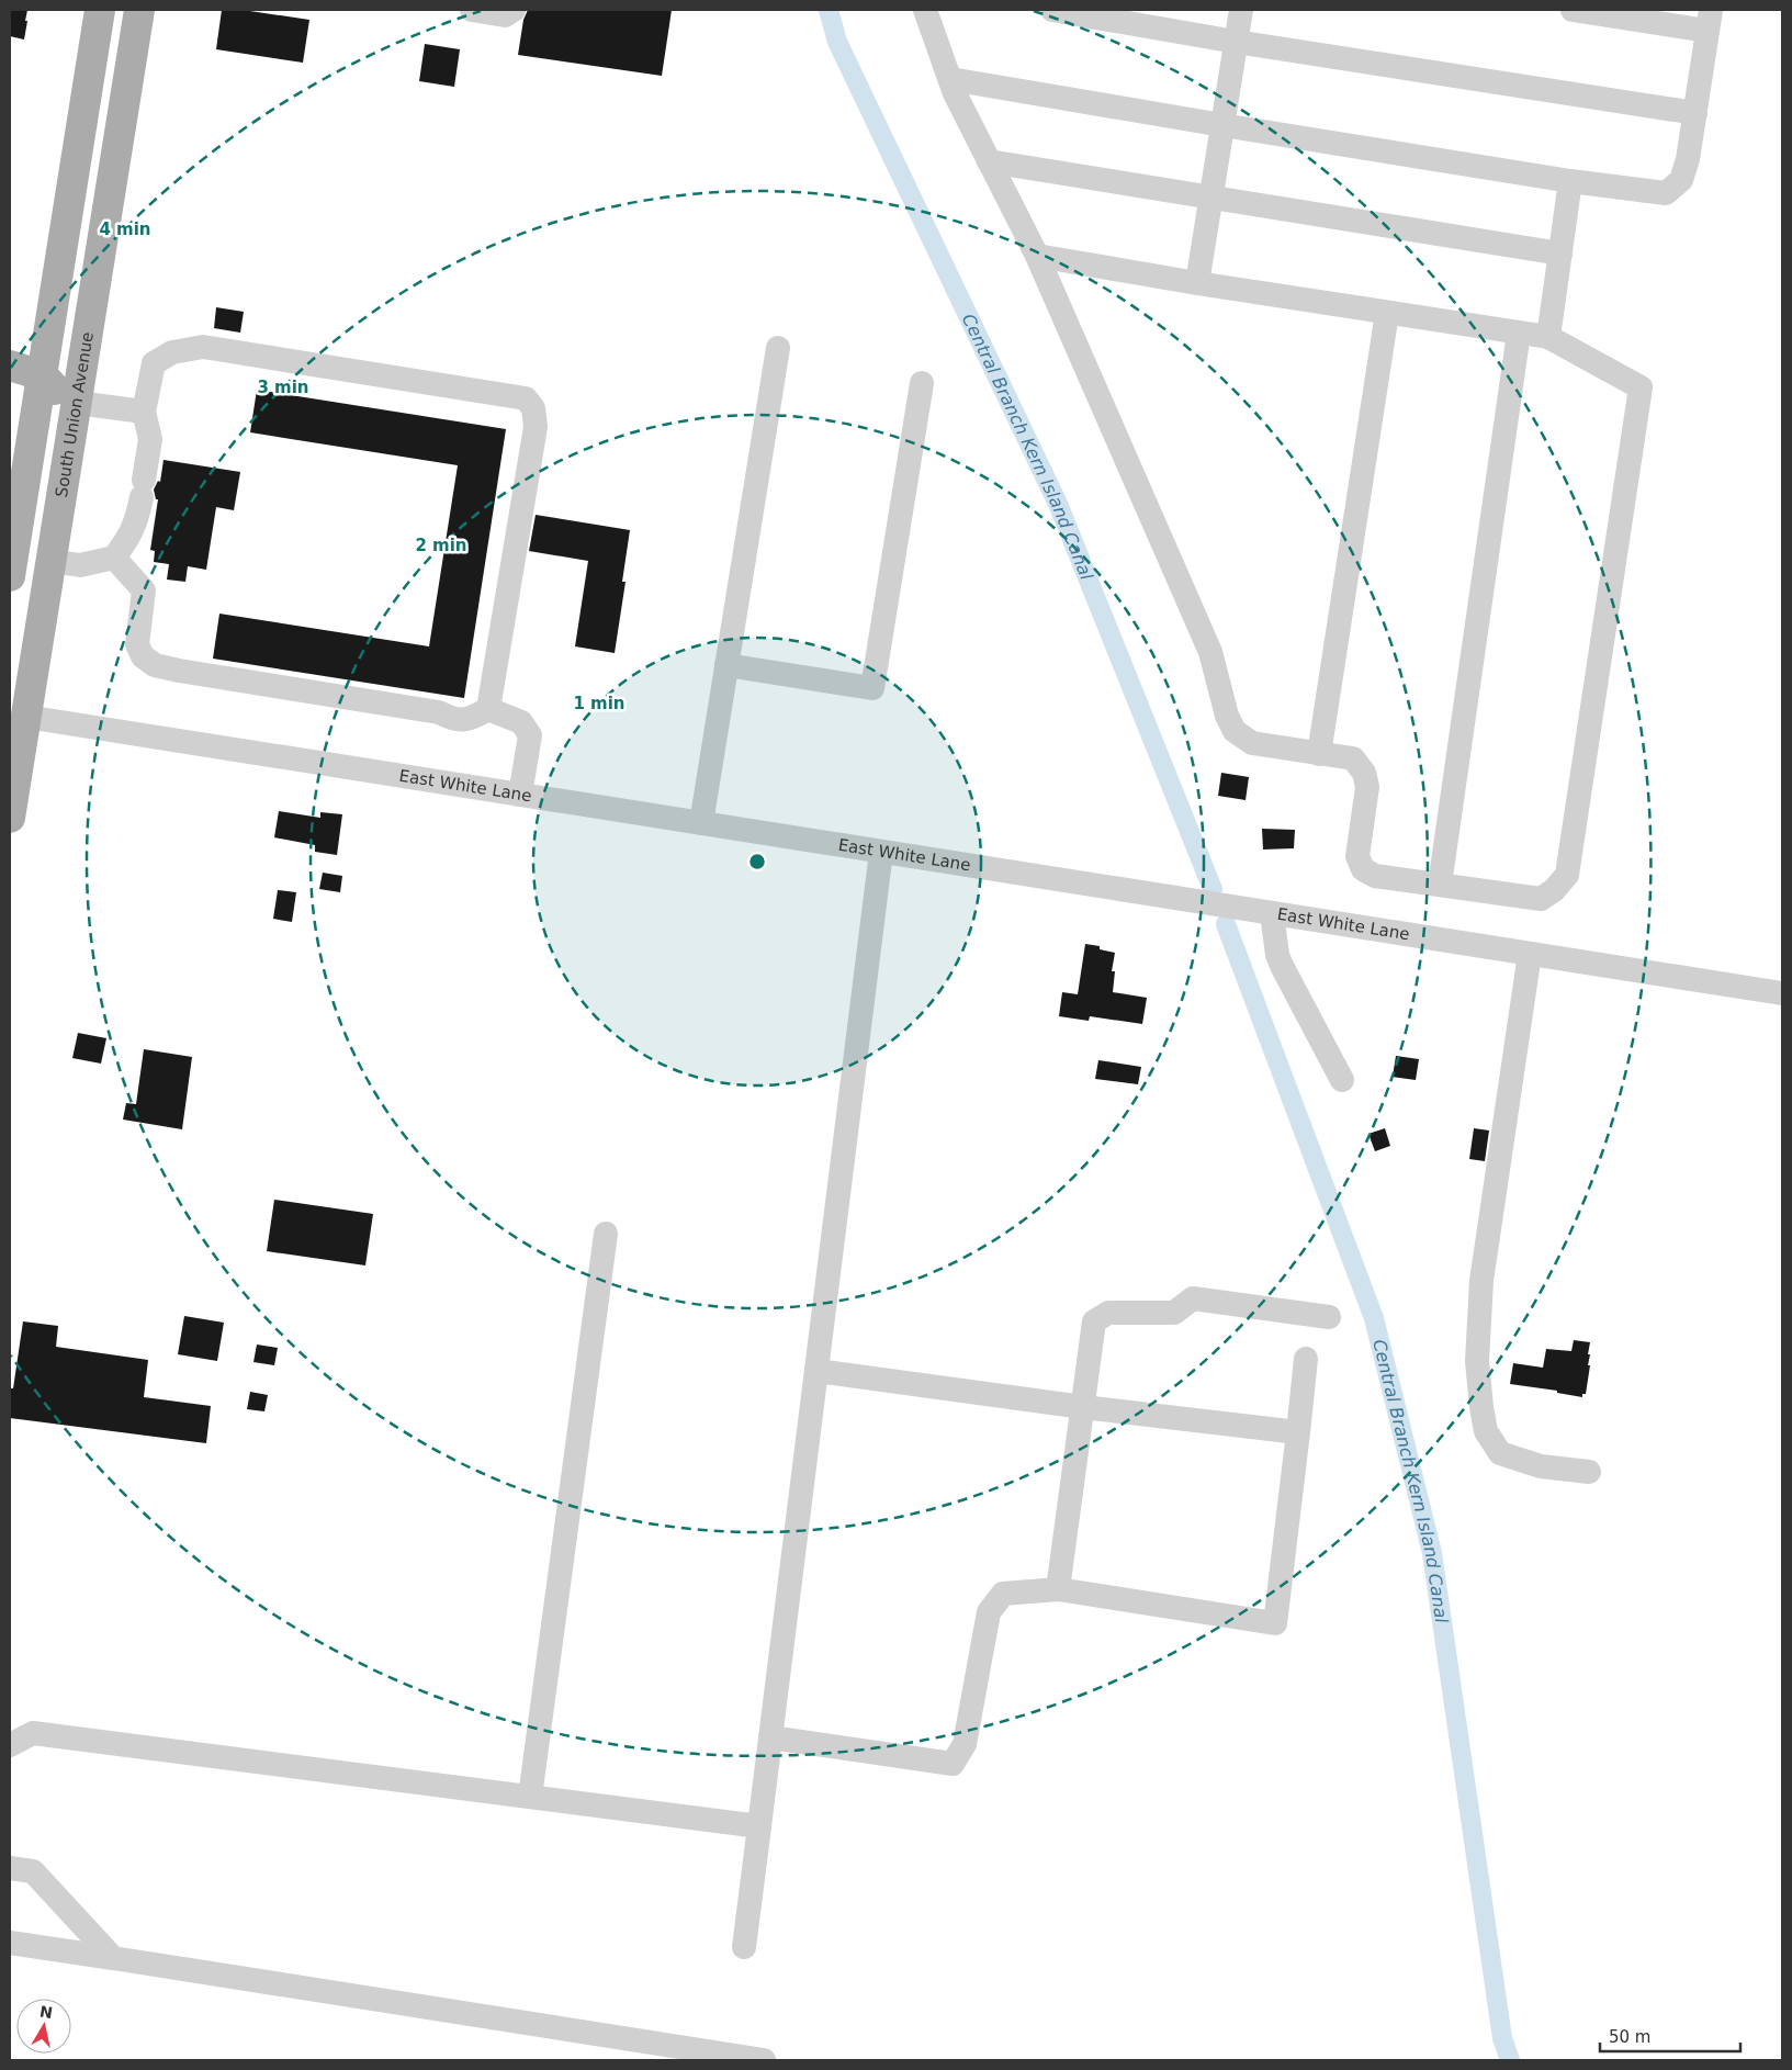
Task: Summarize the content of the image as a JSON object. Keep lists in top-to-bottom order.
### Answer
{
  "streets": {
    "main road": ["South Union Avenue"],
    "street": ["East White Lane"]
  },
  "crossings": [
    ["South Union Avenue", "East White Lane"]
  ],
  "water": ["Central Branch Kern Island Canal"],
  "scale_bar": "50 m",
  "north": "top",
  "rings": [
    "4 min",
    "3 min",
    "2 min",
    "1 min"
  ]
}
